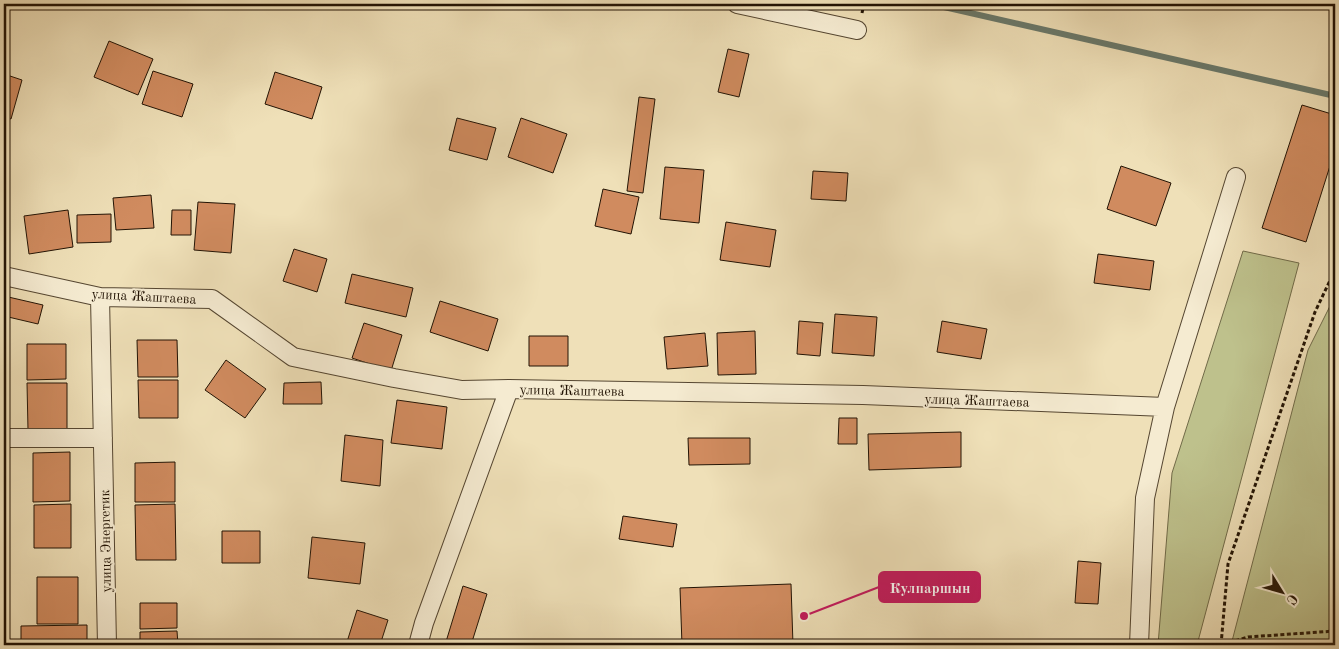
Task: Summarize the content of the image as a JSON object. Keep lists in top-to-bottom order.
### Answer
{
  "streets": {
    "street": ["улица Жаштаева", "улица Энергетик"]
  },
  "crossings": [
    ["улица Жаштаева", "улица Энергетик"]
  ],
  "places": ["Кулпаршын"],
  "north": "bottom right"
}
